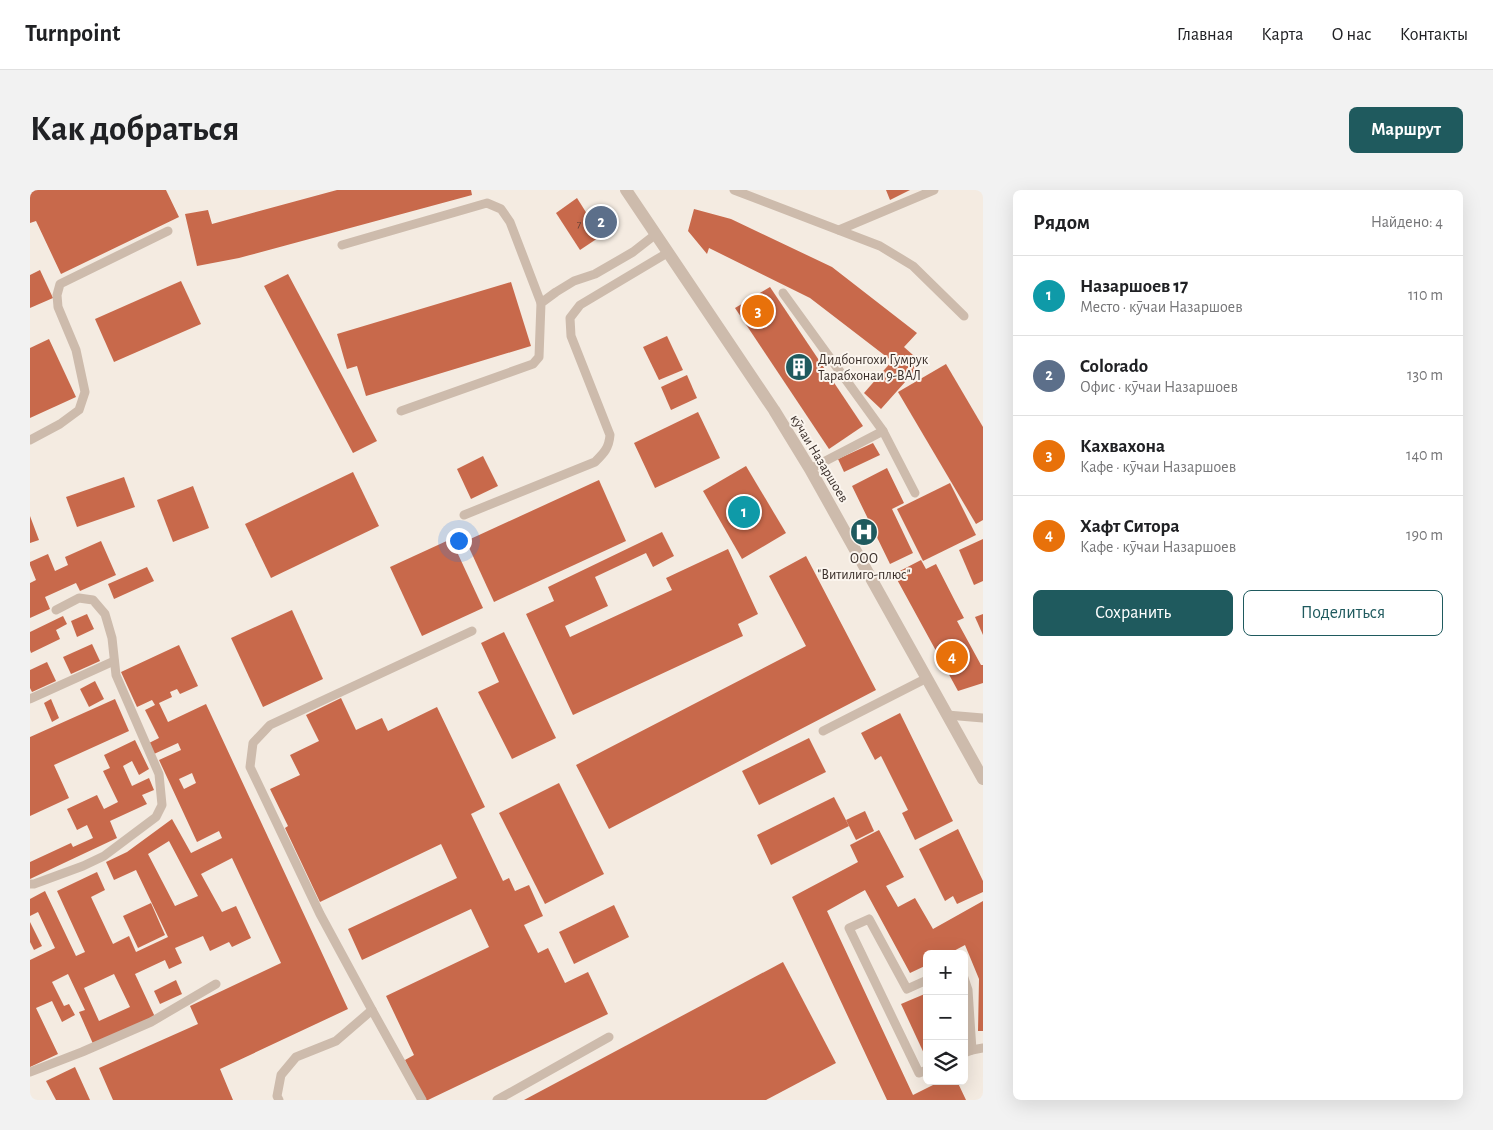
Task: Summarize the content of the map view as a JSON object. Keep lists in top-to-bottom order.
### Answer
{
  "streets": {
    "street": ["кӯчаи Назаршоев"]
  },
  "places": {
    "building": ["Дидбонгохи Гумрук Тарабхонаи 9-ВАЛ"],
    "hospital": ["ООО \"Витилиго-плюс\""]
  },
  "house_numbers": ["7"],
  "page": {
    "header": "Turnpoint",
    "nav": [
      "Главная",
      "Карта",
      "О нас",
      "Контакты"
    ],
    "buttons": [
      "Маршрут",
      ["Сохранить", "Поделиться"]
    ],
    "title": "Как добраться",
    "heading": ["Рядом", "Найдено: 4"],
    "pins": [
      "2",
      "3",
      "1",
      "4"
    ],
    "list": [
      {
        "mark": "1",
        "name": "Назаршоев 17",
        "note": "Место · кӯчаи Назаршоев",
        "value": "110 m"
      },
      {
        "mark": "2",
        "name": "Colorado",
        "note": "Офис · кӯчаи Назаршоев",
        "value": "130 m"
      },
      {
        "mark": "3",
        "name": "Кахвахона",
        "note": "Кафе · кӯчаи Назаршоев",
        "value": "140 m"
      },
      {
        "mark": "4",
        "name": "Хафт Ситора",
        "note": "Кафе · кӯчаи Назаршоев",
        "value": "190 m"
      }
    ],
    "map_buttons": ["+", "−"]
  }
}
